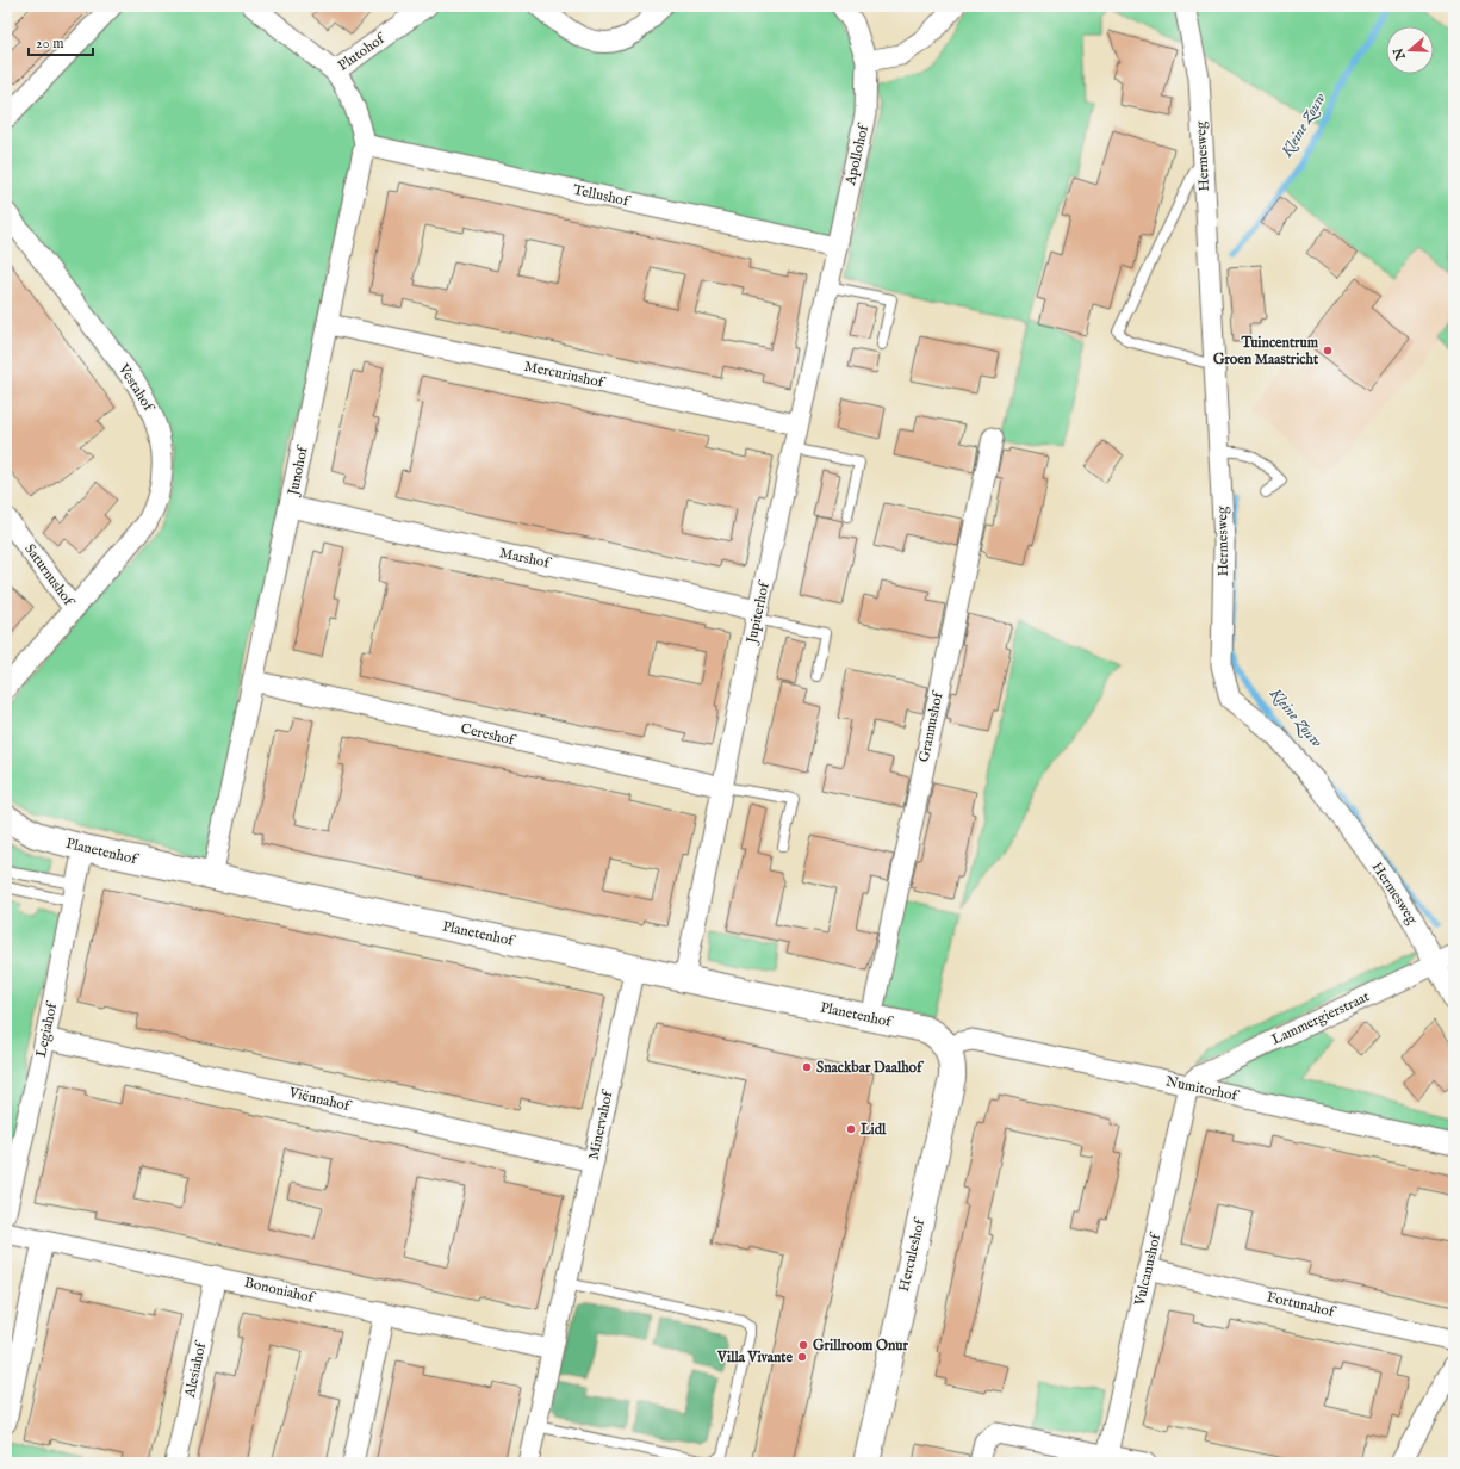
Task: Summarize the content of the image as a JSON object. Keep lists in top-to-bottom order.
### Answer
{
  "streets": {
    "street": [
      "Plutohof",
      "Apollohof",
      "Hermesweg",
      "Tellushof",
      "Mercuriushof",
      "Vestahof",
      "Junohof",
      "Marshof",
      "Saturnushof",
      "Jupiterhof",
      "Grannushof",
      "Cereshof",
      "Planetenhof",
      "Lammergierstraat",
      "Legiahof",
      "Numitorhof",
      "Viënnahof",
      "Minervahof",
      "Herculeshof",
      "Vulcanushof",
      "Bononiahof",
      "Fortunahof",
      "Alesiahof"
    ]
  },
  "crossings": [
    ["Plutohof", "Junohof"],
    ["Apollohof", "Tellushof"],
    ["Apollohof", "Jupiterhof"],
    ["Hermesweg", "Lammergierstraat"],
    ["Tellushof", "Junohof"],
    ["Tellushof", "Jupiterhof"],
    ["Mercuriushof", "Junohof"],
    ["Mercuriushof", "Jupiterhof"],
    ["Vestahof", "Saturnushof"],
    ["Junohof", "Marshof"],
    ["Junohof", "Cereshof"],
    ["Junohof", "Planetenhof"],
    ["Marshof", "Jupiterhof"],
    ["Jupiterhof", "Cereshof"],
    ["Jupiterhof", "Planetenhof"],
    ["Grannushof", "Planetenhof"],
    ["Planetenhof", "Legiahof"],
    ["Planetenhof", "Numitorhof"],
    ["Planetenhof", "Minervahof"],
    ["Planetenhof", "Herculeshof"],
    ["Lammergierstraat", "Numitorhof"],
    ["Lammergierstraat", "Vulcanushof"],
    ["Legiahof", "Viënnahof"],
    ["Numitorhof", "Herculeshof"],
    ["Numitorhof", "Vulcanushof"],
    ["Viënnahof", "Minervahof"],
    ["Minervahof", "Bononiahof"],
    ["Vulcanushof", "Fortunahof"],
    ["Bononiahof", "Alesiahof"]
  ],
  "water": ["Kleine Zouw"],
  "places": [
    "Tuincentrum Groen Maastricht",
    "Snackbar Daalhof",
    "Lidl",
    "Grillroom Onur",
    "Villa Vivante"
  ],
  "scale_bar": "20 m",
  "north": "left"
}
